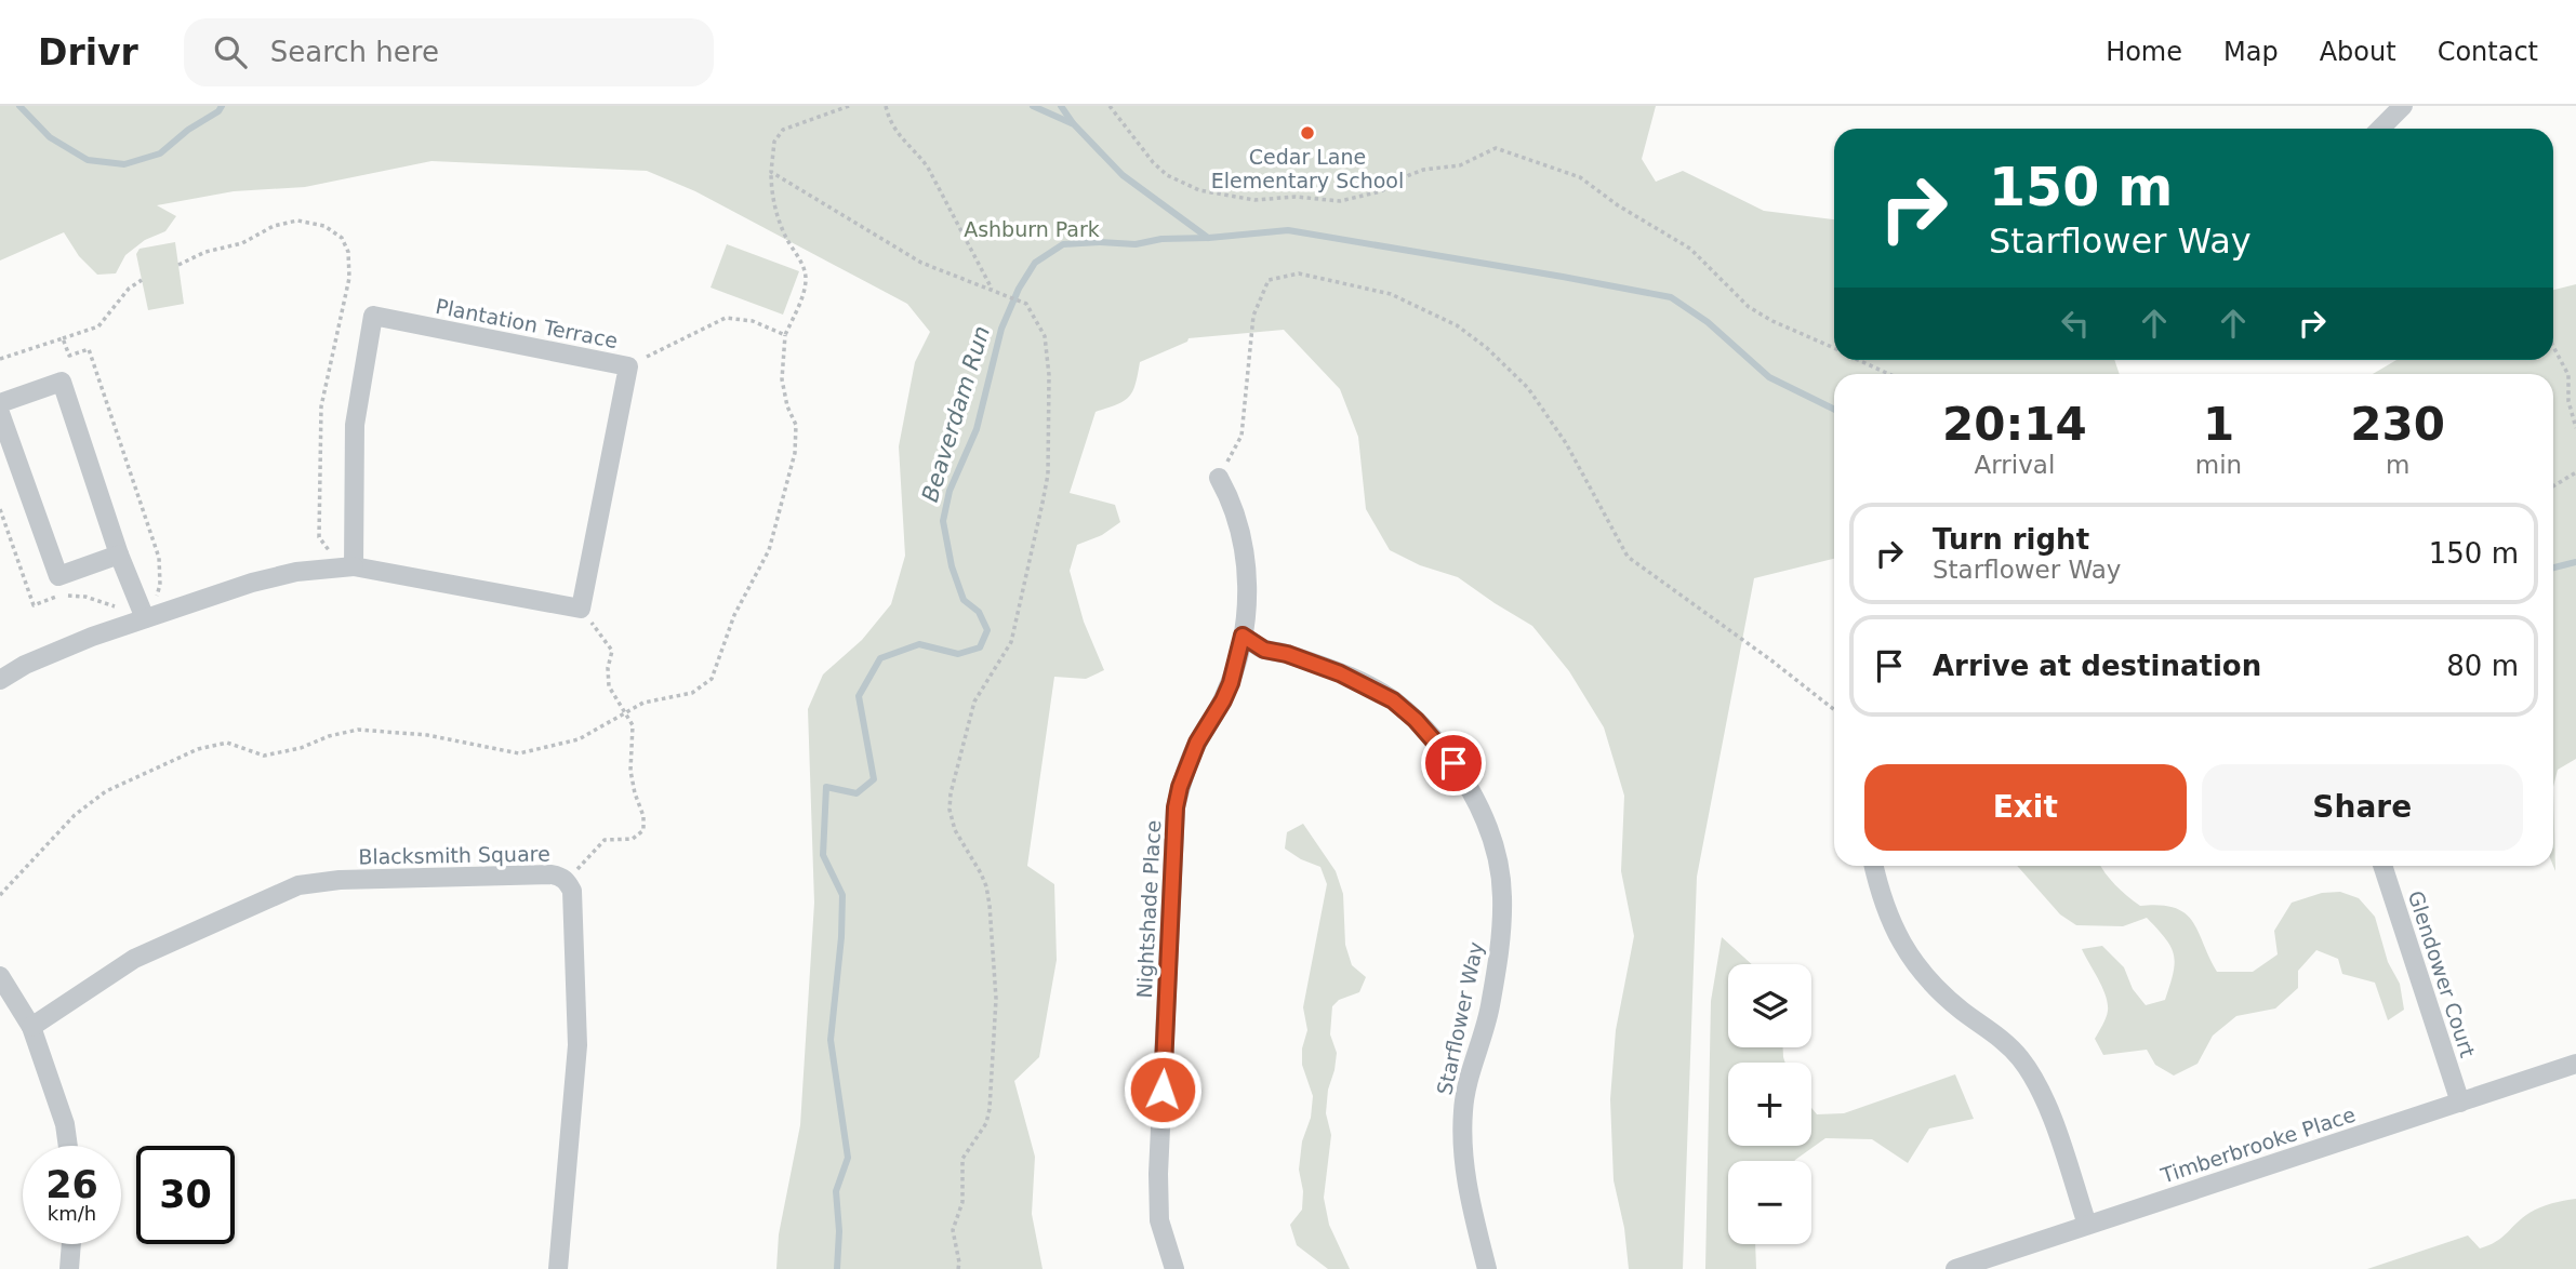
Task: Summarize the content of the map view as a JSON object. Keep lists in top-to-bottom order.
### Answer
{
  "streets": {
    "street": [
      "Plantation Terrace",
      "Blacksmith Square",
      "Nightshade Place",
      "Glendower Court",
      "Starflower Way",
      "Timberbrooke Place"
    ]
  },
  "crossings": [
    ["Nightshade Place", "Starflower Way"],
    ["Glendower Court", "Timberbrooke Place"]
  ],
  "water": ["Beaverdam Run"],
  "parks": ["Ashburn Park"],
  "places": ["Cedar Lane Elementary School"],
  "page": {
    "header": "Drivr",
    "search": "Search here",
    "nav": [
      "Home",
      "Map",
      "About",
      "Contact"
    ],
    "turn": ["150 m", "Starflower Way"],
    "eta": [
      "20:14",
      "Arrival",
      "1",
      "min",
      "230",
      "m"
    ],
    "list": [
      {
        "name": "Turn right",
        "note": "Starflower Way",
        "value": "150 m"
      },
      {
        "name": "Arrive at destination",
        "value": "80 m"
      }
    ],
    "buttons": ["Exit", "Share"],
    "map_buttons": ["+", "−"],
    "speed": "26 km/h",
    "limit": "30"
  }
}
